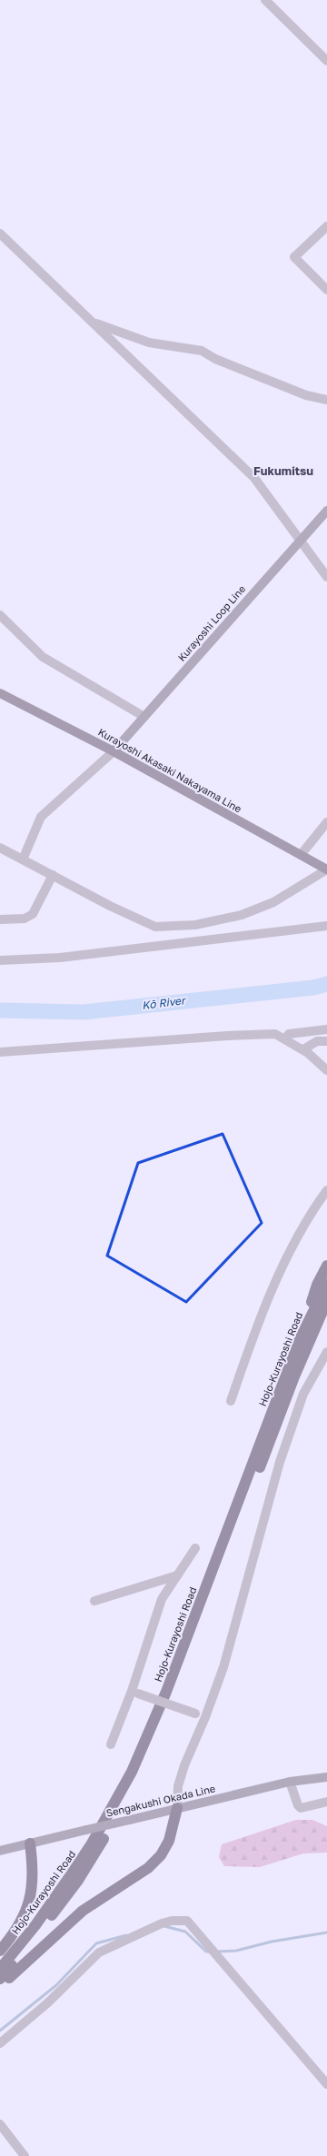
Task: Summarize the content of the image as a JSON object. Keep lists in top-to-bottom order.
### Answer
{
  "streets": {
    "highway": ["Hojo-Kurayoshi Road"],
    "main road": ["Kurayoshi Loop Line", "Kurayoshi Akasaki Nakayama Line", "Sengakushi Okada Line"]
  },
  "crossings": [
    ["Kurayoshi Loop Line", "Kurayoshi Akasaki Nakayama Line"]
  ],
  "districts": ["Fukumitsu"],
  "water": ["Kō River"]
}
